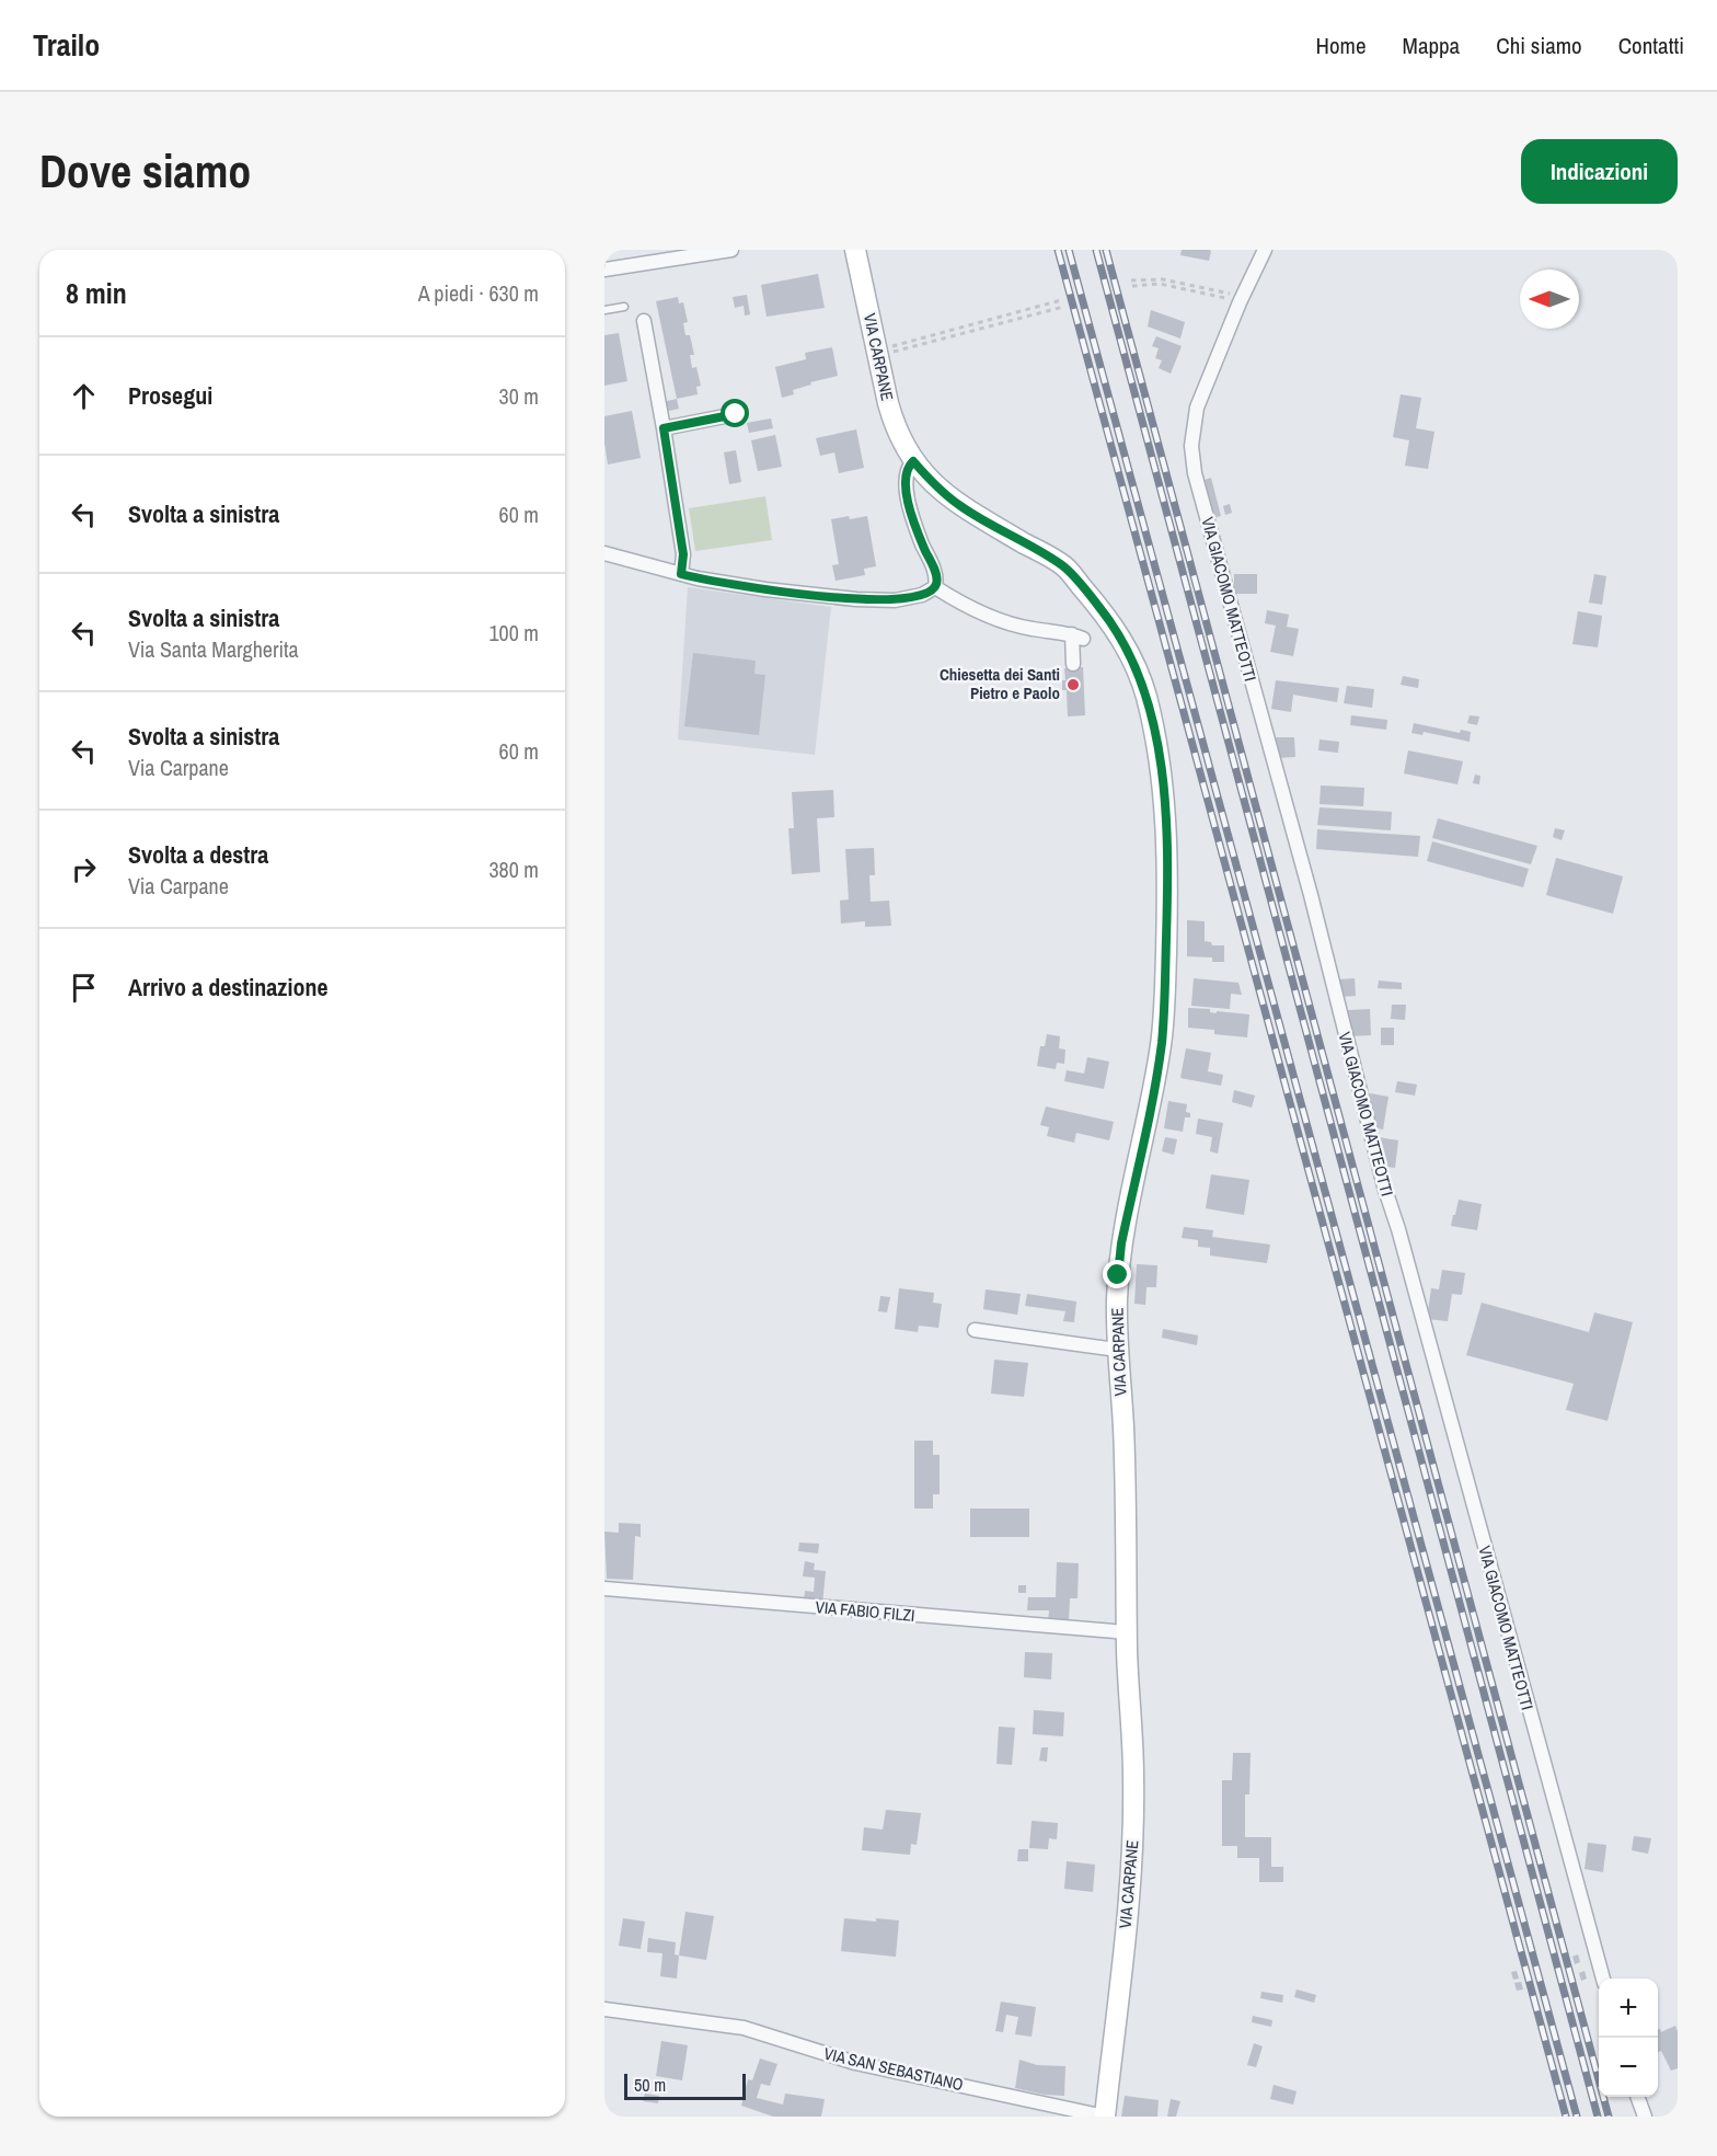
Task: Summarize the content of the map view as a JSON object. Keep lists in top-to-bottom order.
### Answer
{
  "streets": {
    "street": [
      "VIA CARPANE",
      "VIA GIACOMO MATTEOTTI",
      "VIA FABIO FILZI",
      "VIA SAN SEBASTIANO"
    ]
  },
  "crossings": [
    ["VIA CARPANE", "VIA FABIO FILZI"],
    ["VIA CARPANE", "VIA SAN SEBASTIANO"]
  ],
  "places": ["Chiesetta dei Santi Pietro e Paolo"],
  "scale_bar": "50 m",
  "north": "left",
  "page": {
    "header": "Trailo",
    "nav": [
      "Home",
      "Mappa",
      "Chi siamo",
      "Contatti"
    ],
    "buttons": "Indicazioni",
    "title": "Dove siamo",
    "heading": ["8 min", "A piedi · 630 m"],
    "list": [
      ["Prosegui", "30 m"],
      ["Svolta a sinistra", "60 m"],
      ["Svolta a sinistra", "Via Santa Margherita", "100 m"],
      ["Svolta a sinistra", "Via Carpane", "60 m"],
      ["Svolta a destra", "Via Carpane", "380 m"],
      "Arrivo a destinazione"
    ],
    "map_buttons": ["+", "−"],
    "scale": "50 m"
  }
}
